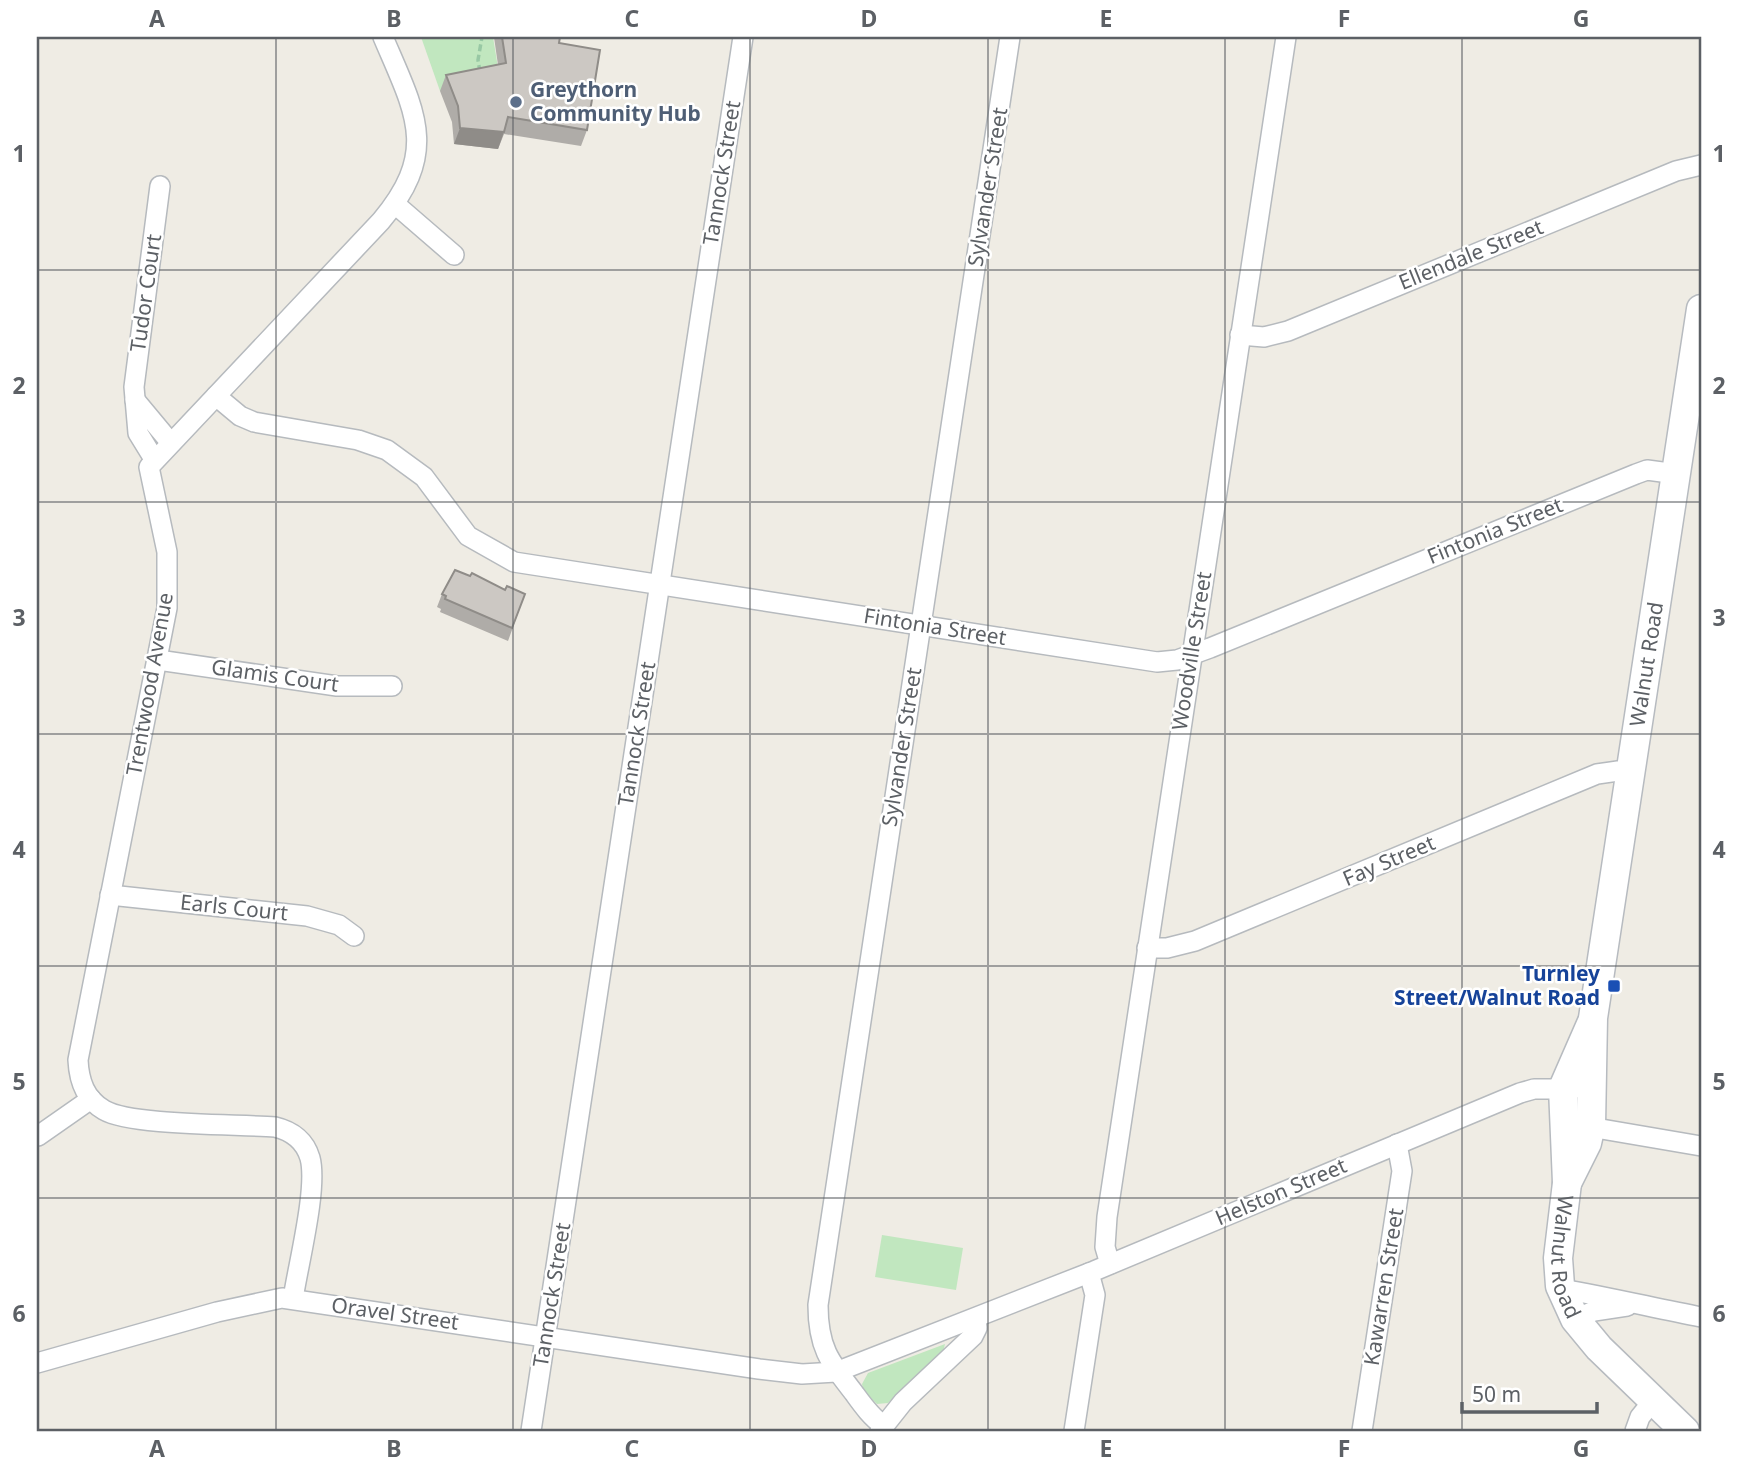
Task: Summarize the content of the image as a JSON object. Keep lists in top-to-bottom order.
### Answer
{
  "streets": {
    "street": [
      "Tannock Street",
      "Sylvander Street",
      "Ellendale Street",
      "Tudor Court",
      "Fintonia Street",
      "Woodville Street",
      "Walnut Road",
      "Glamis Court",
      "Trentwood Avenue",
      "Fay Street",
      "Earls Court",
      "Helston Street",
      "Kawarren Street",
      "Oravel Street"
    ]
  },
  "crossings": [
    ["Tannock Street", "Fintonia Street"],
    ["Tannock Street", "Oravel Street"],
    ["Sylvander Street", "Fintonia Street"],
    ["Sylvander Street", "Helston Street"],
    ["Ellendale Street", "Woodville Street"],
    ["Tudor Court", "Trentwood Avenue"],
    ["Fintonia Street", "Woodville Street"],
    ["Fintonia Street", "Walnut Road"],
    ["Woodville Street", "Fay Street"],
    ["Woodville Street", "Helston Street"],
    ["Walnut Road", "Fay Street"],
    ["Walnut Road", "Helston Street"],
    ["Glamis Court", "Trentwood Avenue"],
    ["Trentwood Avenue", "Earls Court"],
    ["Helston Street", "Kawarren Street"],
    ["Helston Street", "Oravel Street"]
  ],
  "places": {
    "other": ["Greythorn Community Hub"],
    "transit": ["Turnley Street/Walnut Road"]
  },
  "scale_bar": "50 m",
  "grid": {
    "columns": [
      "A",
      "B",
      "C",
      "D",
      "E",
      "F",
      "G"
    ],
    "rows": [
      "1",
      "2",
      "3",
      "4",
      "5",
      "6"
    ]
  }
}
